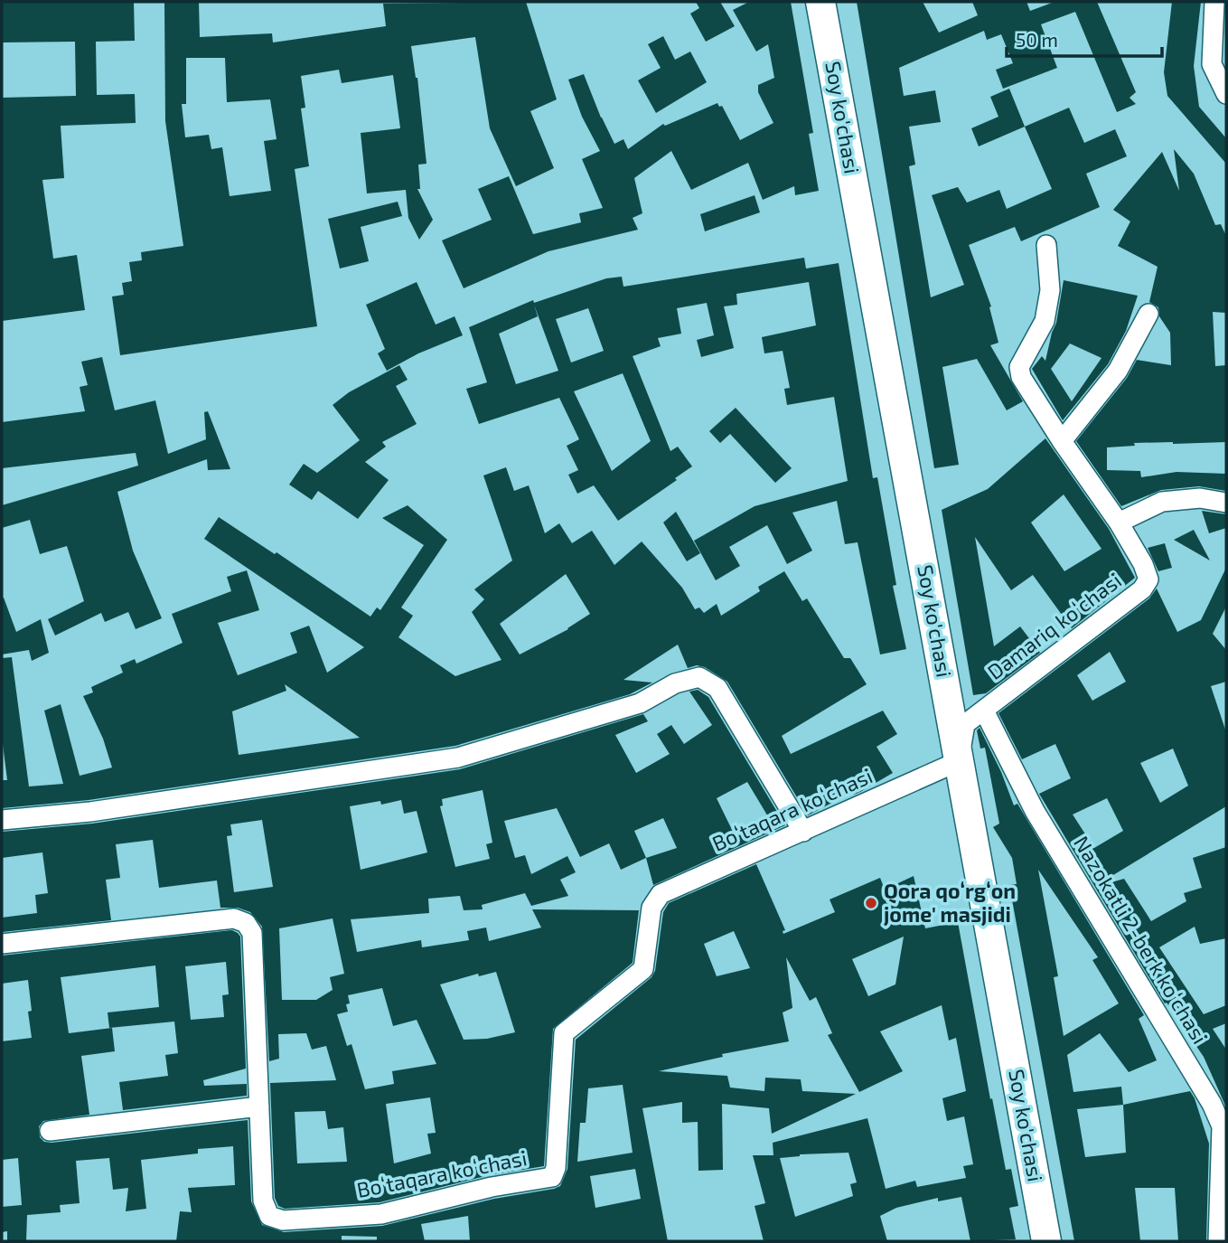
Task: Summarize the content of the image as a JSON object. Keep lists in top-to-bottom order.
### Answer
{
  "streets": {
    "main road": ["Soy ko'chasi"],
    "street": ["Damariq koʻchasi", "Boʻtaqara koʻchasi", "Nazokatli 2-berk koʻchasi"]
  },
  "crossings": [
    ["Soy ko'chasi", "Damariq koʻchasi"],
    ["Soy ko'chasi", "Boʻtaqara koʻchasi"],
    ["Damariq koʻchasi", "Boʻtaqara koʻchasi"],
    ["Damariq koʻchasi", "Nazokatli 2-berk koʻchasi"]
  ],
  "places": ["Qora qoʻrgʻon jome' masjidi"],
  "scale_bar": "50 m"
}
